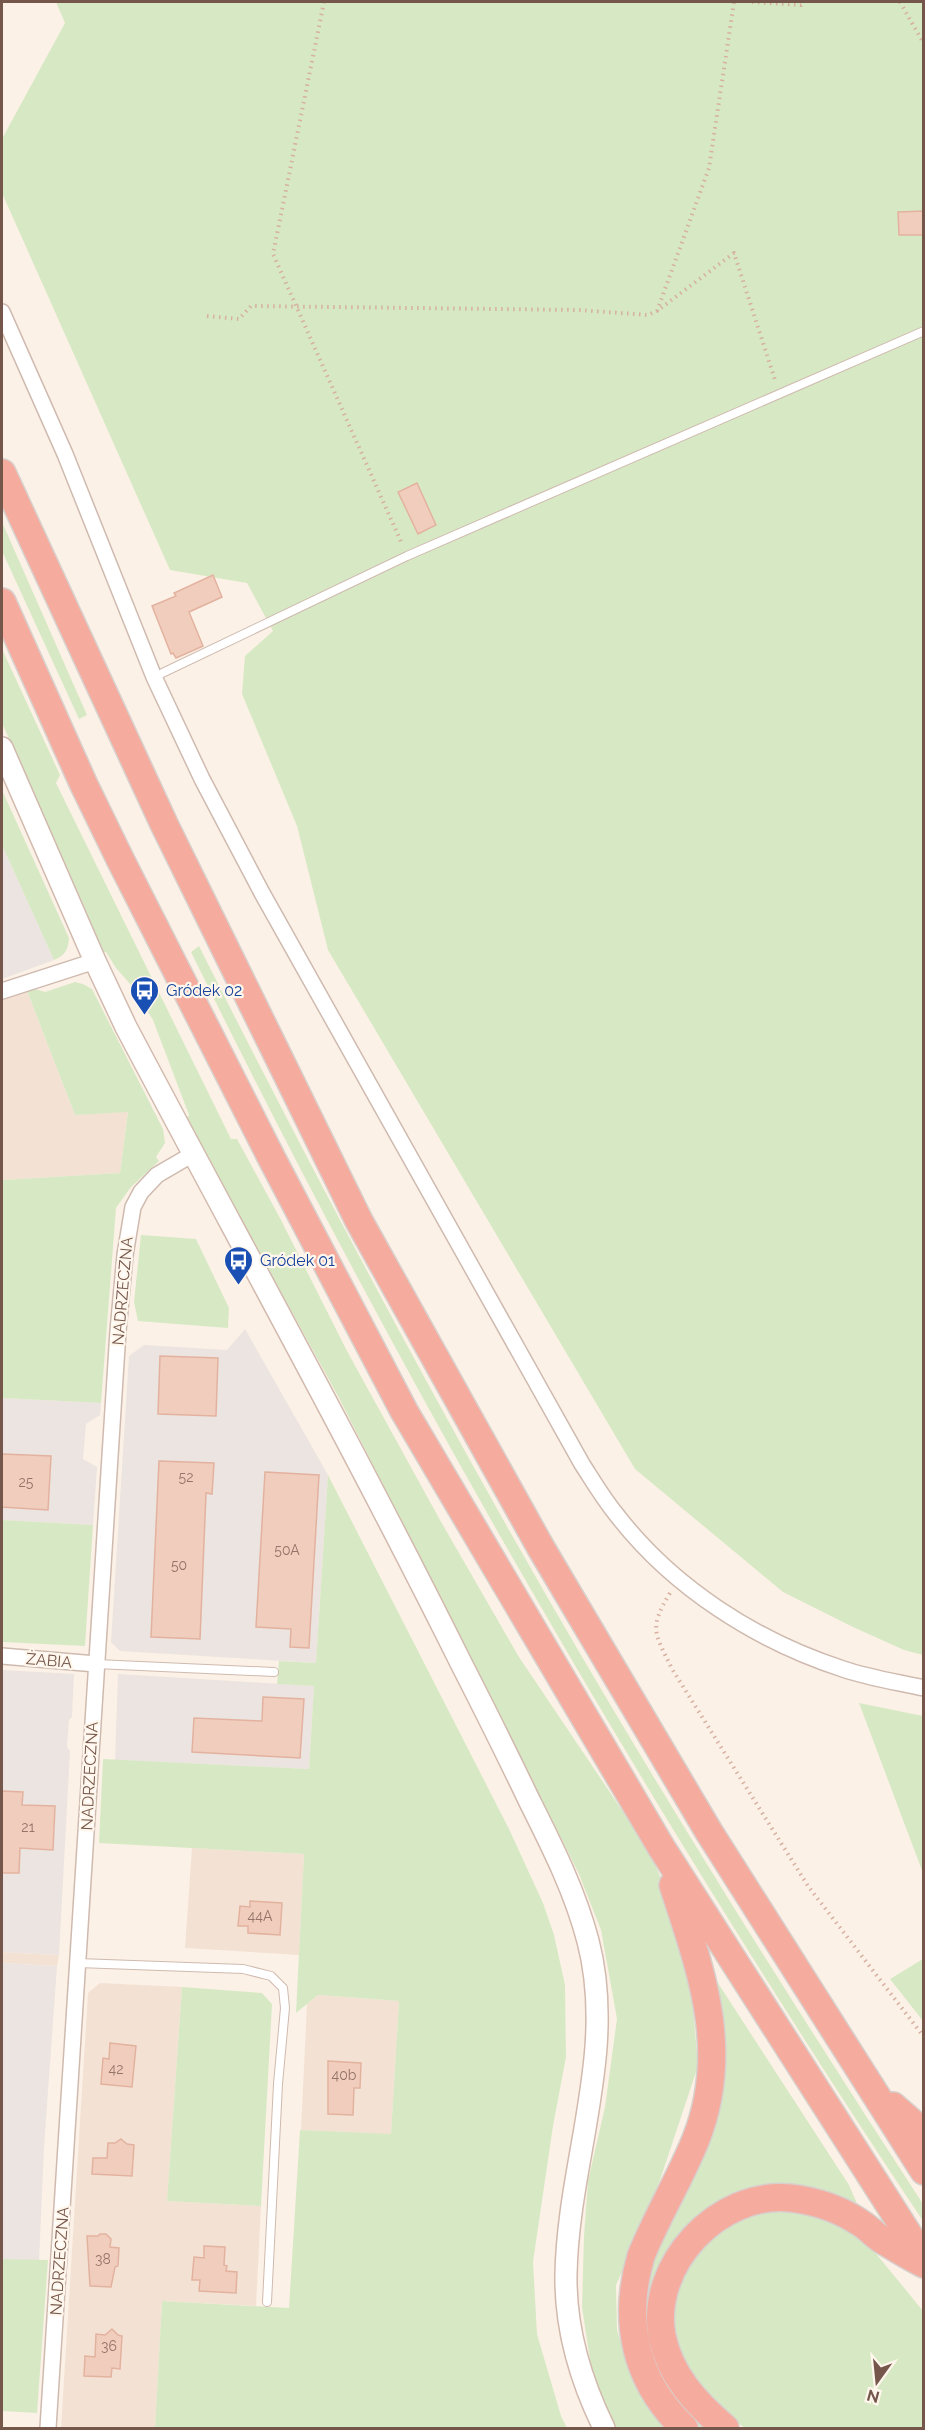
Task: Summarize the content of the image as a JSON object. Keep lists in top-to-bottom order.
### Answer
{
  "streets": {
    "street": ["NADRZECZNA", "ŻABIA"]
  },
  "crossings": [
    ["NADRZECZNA", "ŻABIA"]
  ],
  "places": {
    "bus stop": ["Gródek 02", "Gródek 01"]
  },
  "house_numbers": [
    "52",
    "25",
    "50A",
    "50",
    "21",
    "44A",
    "42",
    "40b",
    "38",
    "36"
  ],
  "north": "bottom"
}
